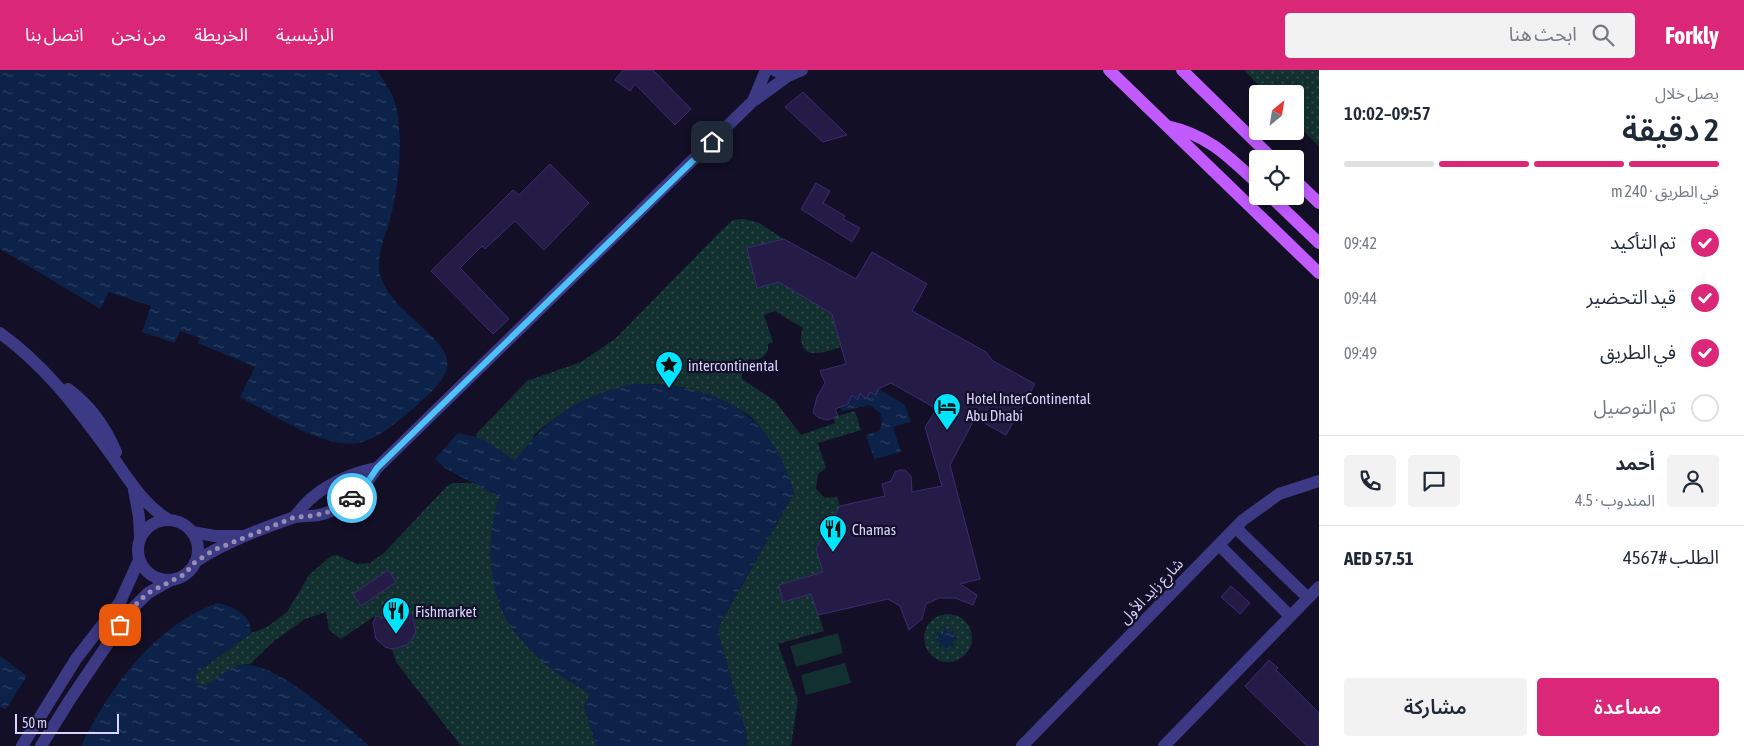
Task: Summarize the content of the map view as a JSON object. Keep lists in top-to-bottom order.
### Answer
{
  "streets": {
    "street": ["شارع زايد الأول"]
  },
  "places": {
    "place": ["intercontinental"],
    "hotel": ["Hotel InterContinental Abu Dhabi"],
    "restaurant": ["Chamas", "Fishmarket"]
  },
  "scale_bar": "50 m",
  "north": "top right",
  "page": {
    "header": "Forkly",
    "search": "ابحث هنا",
    "nav": [
      "الرئيسية",
      "الخريطة",
      "من نحن",
      "اتصل بنا"
    ],
    "heading": ["2 دقيقة", "يصل خلال", "09:57–10:02"],
    "panel": [
      "أحمد",
      "المندوب · 4.5",
      "الطلب #4567",
      "AED 57.51"
    ],
    "bar": "في الطريق · 240 m",
    "list": [
      ["تم التأكيد", "09:42"],
      ["قيد التحضير", "09:44"],
      ["في الطريق", "09:49"],
      "تم التوصيل"
    ],
    "buttons": ["مساعدة", "مشاركة"],
    "scale": "50 m"
  }
}
